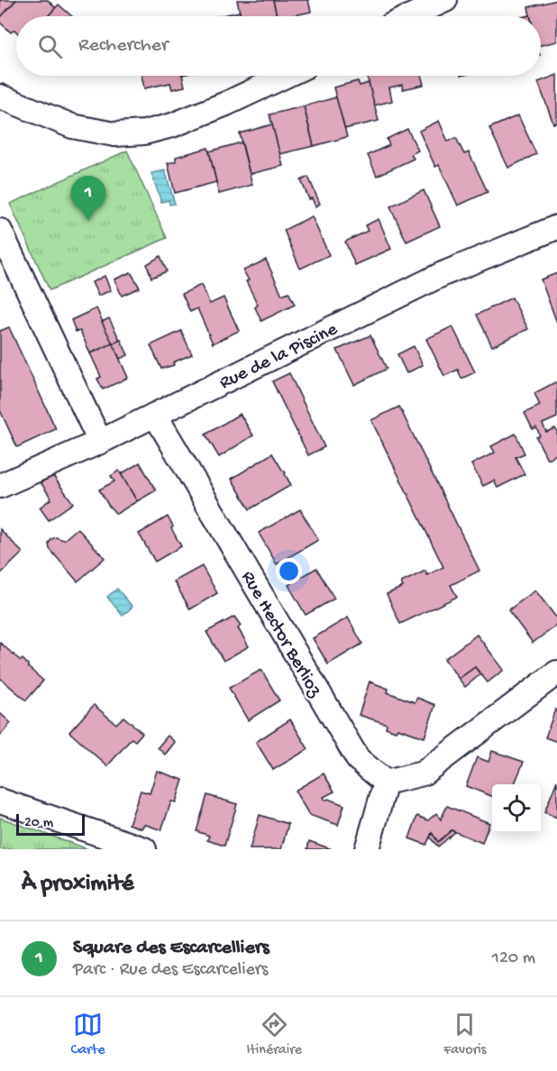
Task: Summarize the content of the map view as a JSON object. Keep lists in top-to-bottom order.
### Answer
{
  "streets": {
    "street": ["Rue de la Piscine", "Rue Hector Berlioz"]
  },
  "crossings": [
    ["Rue de la Piscine", "Rue Hector Berlioz"]
  ],
  "scale_bar": "20 m",
  "page": {
    "search": "Rechercher",
    "pins": "1",
    "scale": "20 m",
    "heading": "À proximité",
    "list": [
      {
        "mark": "1",
        "name": "Square des Escarcelliers",
        "note": "Parc · Rue des Escarceliers",
        "value": "120 m"
      }
    ],
    "nav": ["Carte", "Itinéraire", "Favoris"]
  }
}
